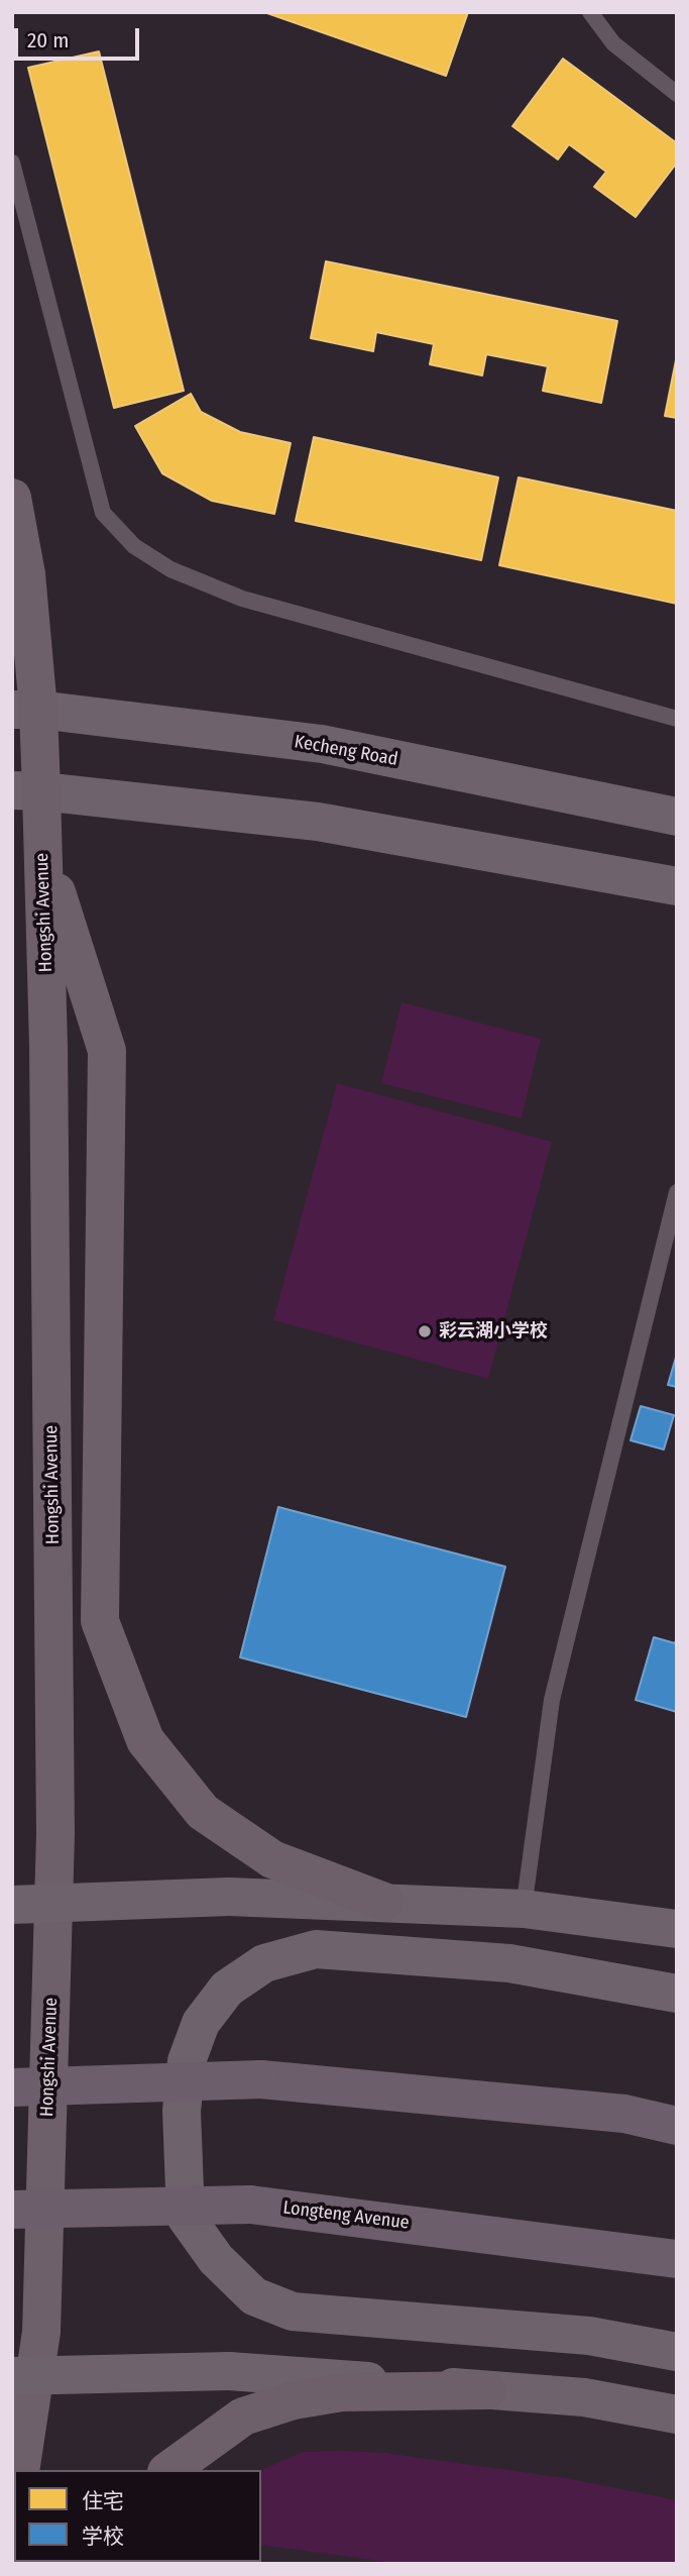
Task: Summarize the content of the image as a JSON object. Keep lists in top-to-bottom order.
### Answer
{
  "streets": {
    "highway": ["Longteng Avenue"],
    "main road": ["Kecheng Road", "Hongshi Avenue"]
  },
  "crossings": [
    ["Kecheng Road", "Hongshi Avenue"]
  ],
  "places": ["彩云湖小学校"],
  "legend": ["住宅", "学校"],
  "scale_bar": "20 m"
}
